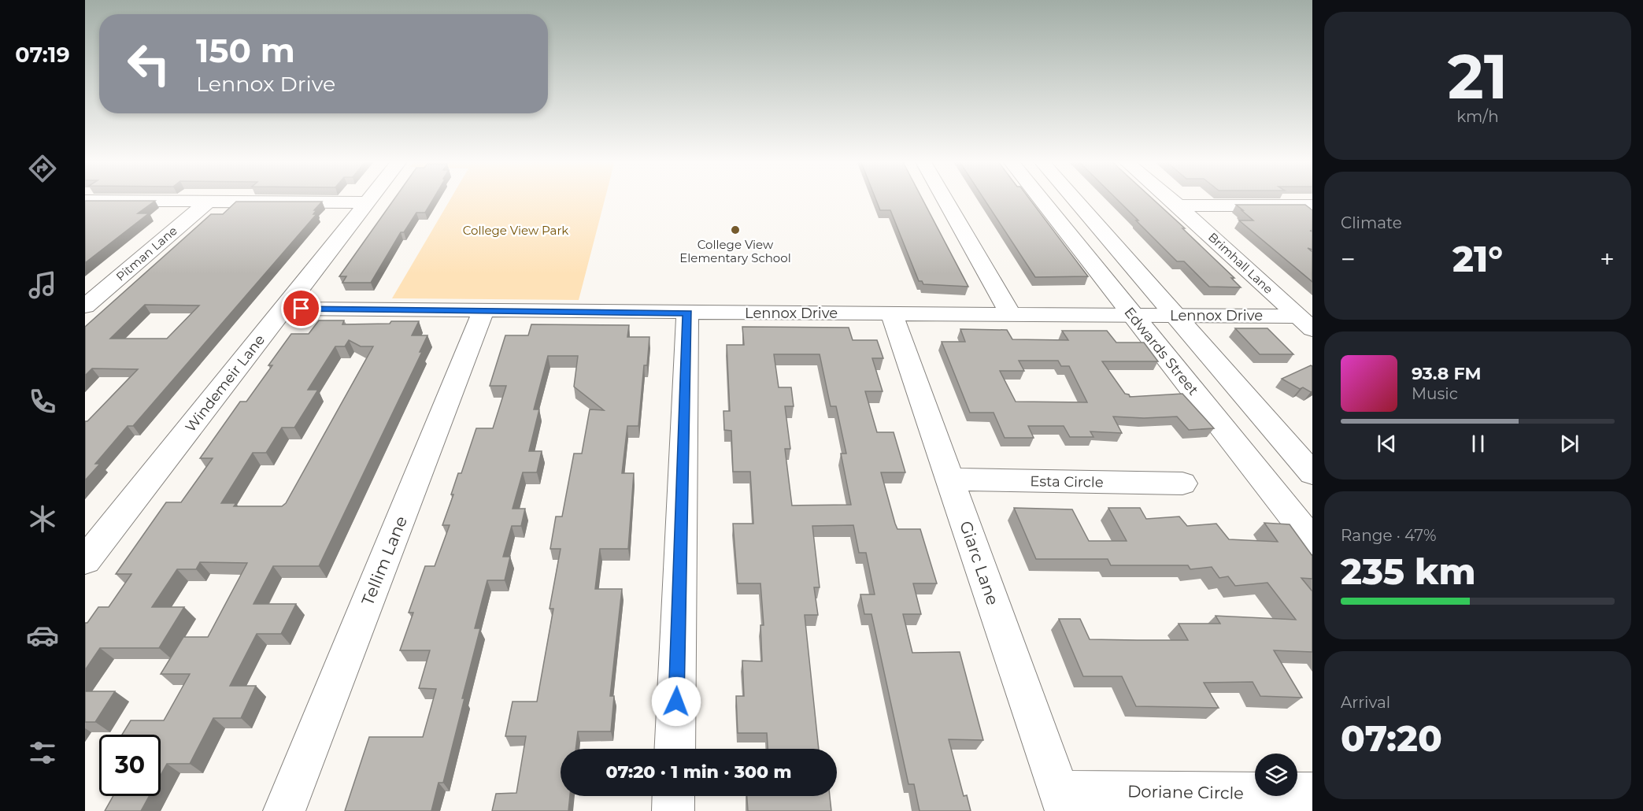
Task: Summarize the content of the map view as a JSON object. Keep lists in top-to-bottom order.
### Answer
{
  "streets": {
    "street": [
      "Pitman Lane",
      "Brimhall Lane",
      "Lennox Drive",
      "Edwards Street",
      "Windemeir Lane",
      "Esta Circle",
      "Tellim Lane",
      "Giarc Lane",
      "Doriane Circle"
    ]
  },
  "crossings": [
    ["Brimhall Lane", "Lennox Drive"],
    ["Lennox Drive", "Edwards Street"],
    ["Lennox Drive", "Windemeir Lane"],
    ["Lennox Drive", "Tellim Lane"],
    ["Lennox Drive", "Giarc Lane"],
    ["Esta Circle", "Giarc Lane"],
    ["Giarc Lane", "Doriane Circle"]
  ],
  "parks": ["College View Park"],
  "places": ["College View Elementary School"],
  "page": {
    "tabs": "07:19",
    "tile": [
      ["21", "km/h"],
      "Climate",
      ["Range · 47%", "235 km"],
      ["Arrival", "07:20"]
    ],
    "turn": ["150 m", "Lennox Drive"],
    "heat": ["−", "21°", "+"],
    "song": ["93.8 FM", "Music"],
    "limit": "30",
    "trip": "07:20 · 1 min · 300 m"
  }
}
